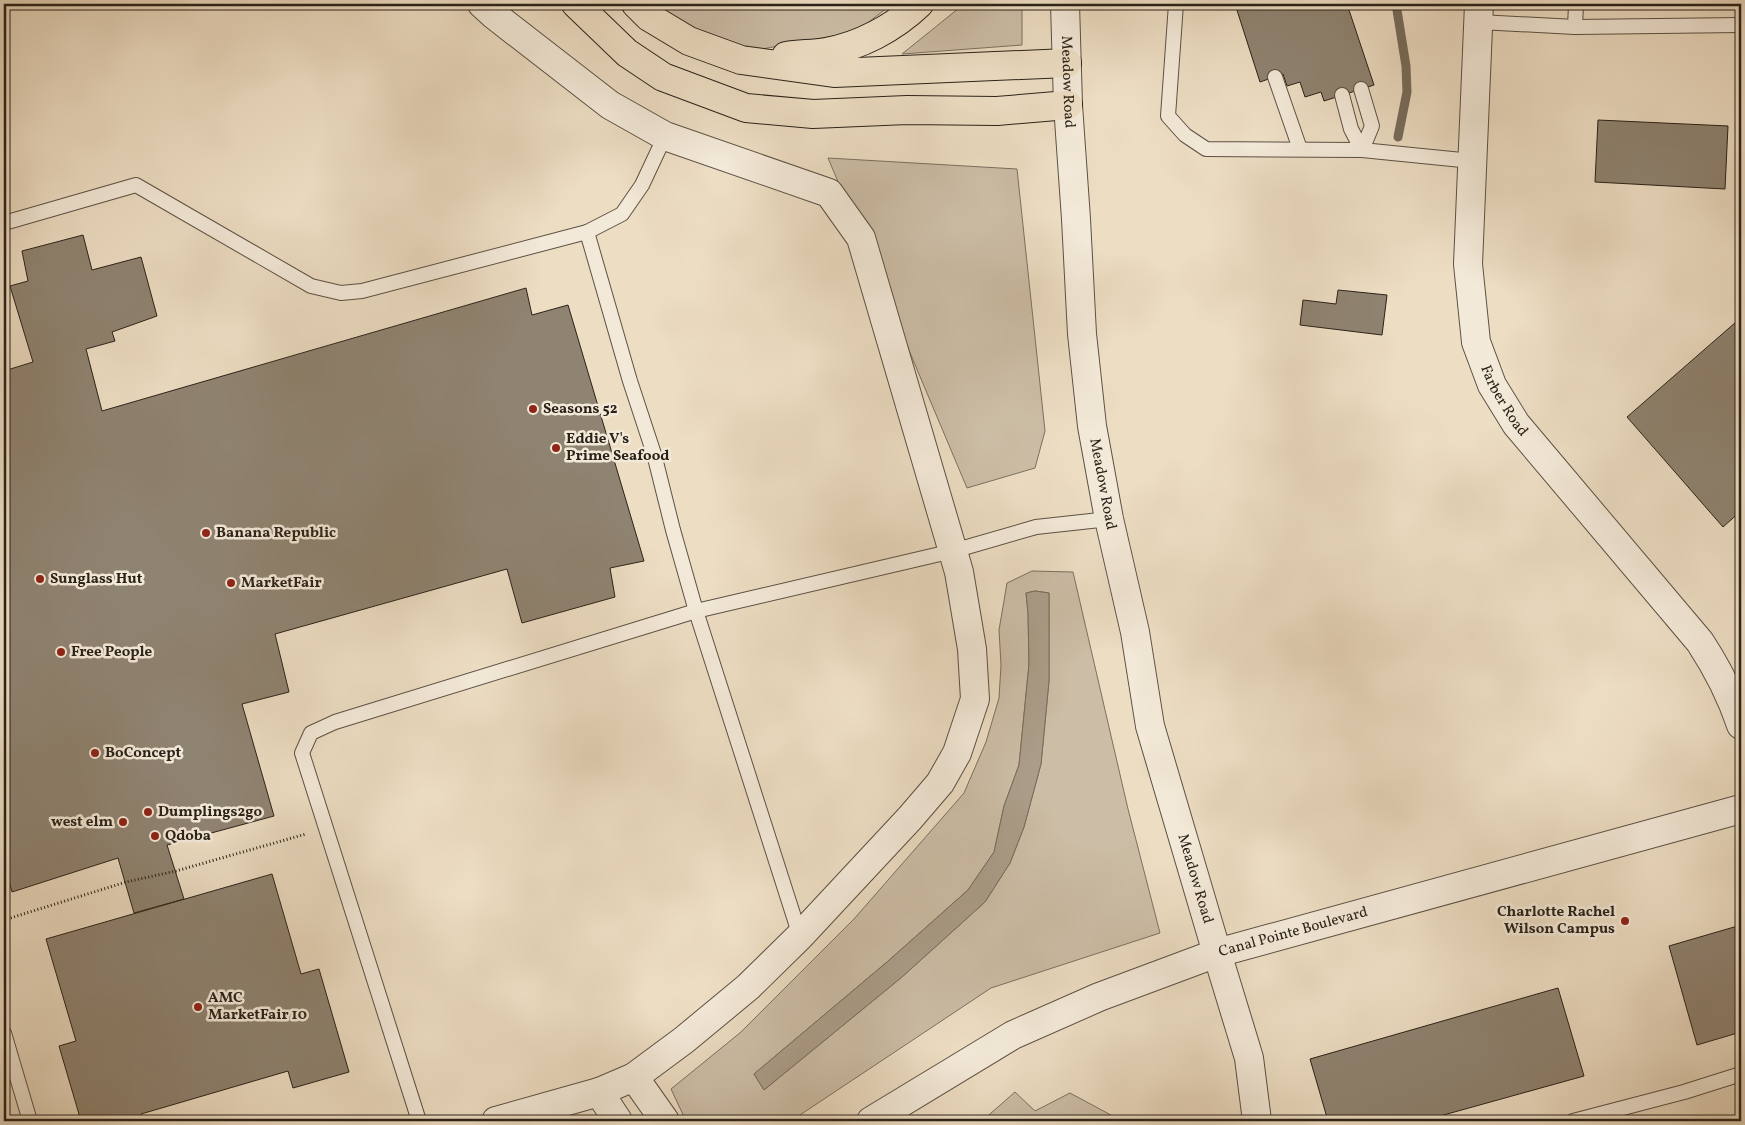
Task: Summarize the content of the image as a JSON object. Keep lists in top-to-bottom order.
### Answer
{
  "streets": {
    "street": ["Meadow Road", "Farber Road", "Canal Pointe Boulevard"]
  },
  "crossings": [
    ["Meadow Road", "Canal Pointe Boulevard"]
  ],
  "places": [
    "Seasons 52",
    "Eddie V's Prime Seafood",
    "Banana Republic",
    "Sunglass Hut",
    "MarketFair",
    "Free People",
    "BoConcept",
    "Dumplings2go",
    "west elm",
    "Qdoba",
    "Charlotte Rachel Wilson Campus",
    "AMC MarketFair 10"
  ]
}
